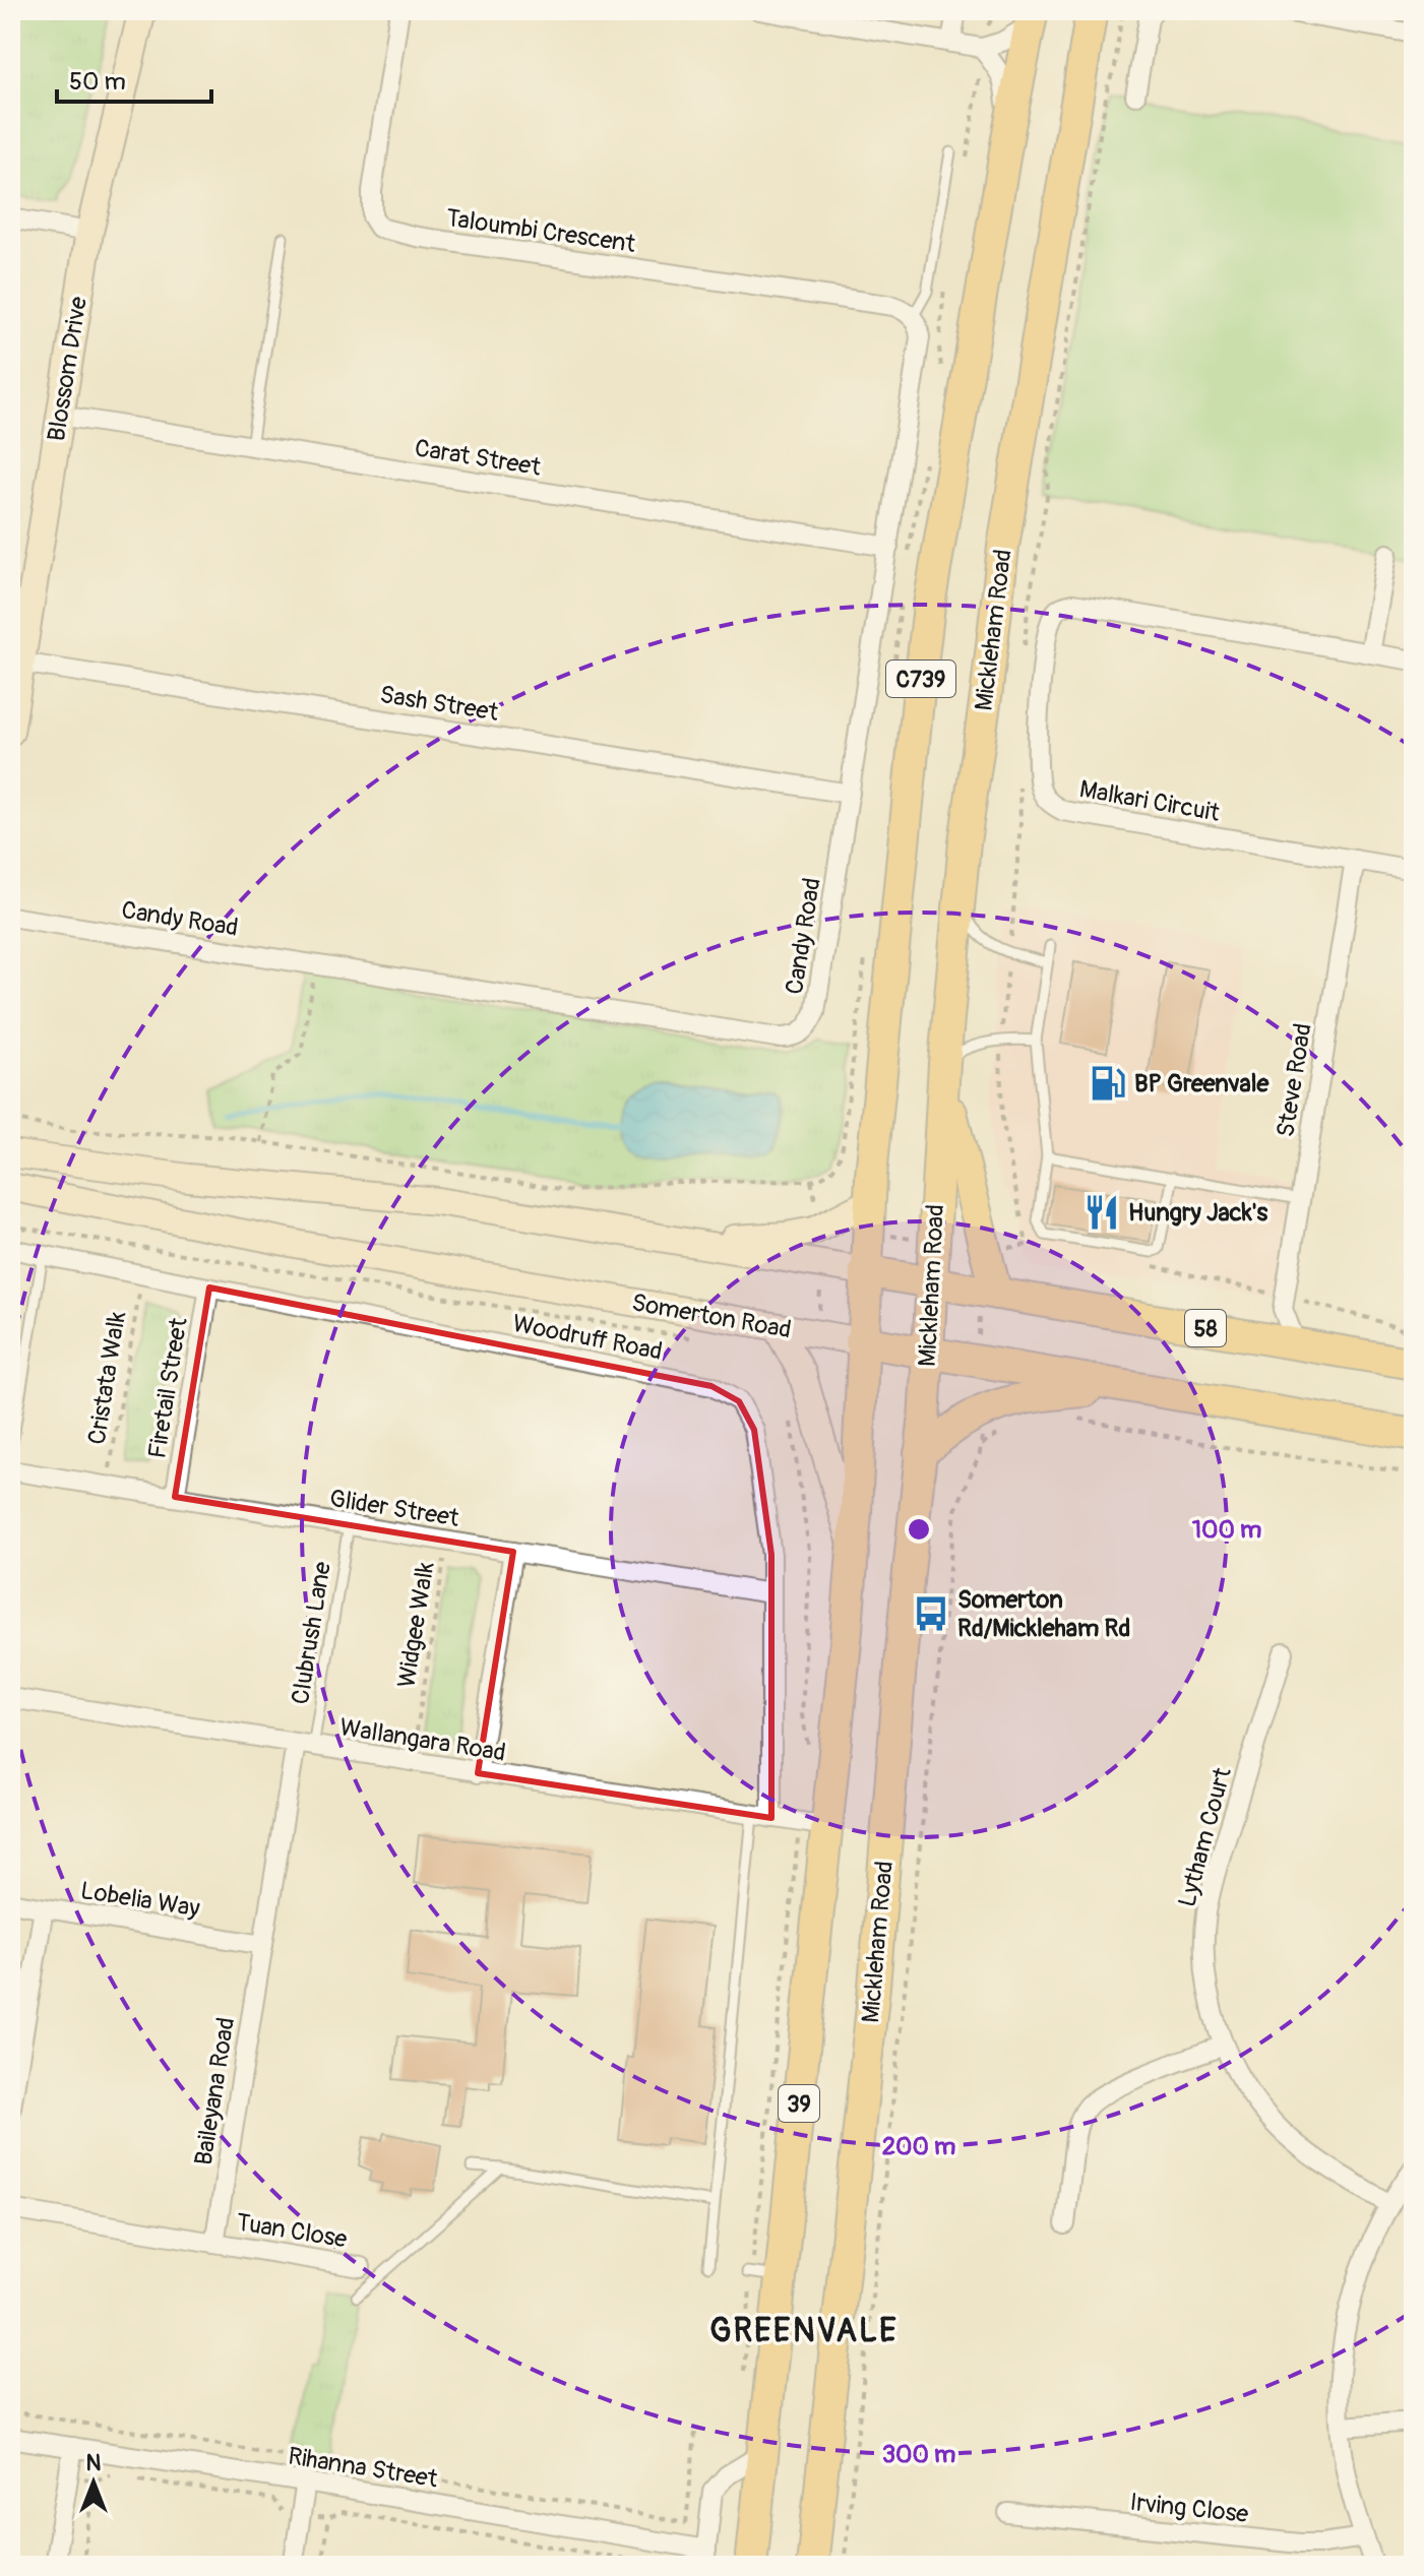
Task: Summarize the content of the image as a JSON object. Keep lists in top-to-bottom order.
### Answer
{
  "streets": {
    "main road": [
      "Blossom Drive",
      "Mickleham Road",
      "C739",
      "Somerton Road",
      "58",
      "39"
    ],
    "street": [
      "Taloumbi Crescent",
      "Carat Street",
      "Sash Street",
      "Malkari Circuit",
      "Candy Road",
      "Steve Road",
      "Woodruff Road",
      "Firetail Street",
      "Glider Street",
      "Wallangara Road",
      "Lytham Court",
      "Lobelia Way",
      "Baileyana Road",
      "Tuan Close",
      "Rihanna Street",
      "Irving Close"
    ],
    "lane": ["Clubrush Lane"],
    "path": ["Cristata Walk", "Widgee Walk"]
  },
  "crossings": [
    ["Taloumbi Crescent", "Candy Road"],
    ["Blossom Drive", "Carat Street"],
    ["Blossom Drive", "Sash Street"],
    ["Carat Street", "Candy Road"],
    ["Mickleham Road", "Somerton Road"],
    ["Mickleham Road", "58"],
    ["C739", "58"],
    ["C739", "39"],
    ["Sash Street", "Candy Road"],
    ["Malkari Circuit", "Steve Road"],
    ["Somerton Road", "39"],
    ["58", "39"],
    ["Woodruff Road", "Cristata Walk"],
    ["Woodruff Road", "Firetail Street"],
    ["Woodruff Road", "Glider Street"],
    ["Woodruff Road", "Wallangara Road"],
    ["Cristata Walk", "Glider Street"],
    ["Firetail Street", "Glider Street"],
    ["Glider Street", "Widgee Walk"],
    ["Glider Street", "Clubrush Lane"],
    ["Widgee Walk", "Wallangara Road"],
    ["Clubrush Lane", "Wallangara Road"],
    ["Clubrush Lane", "Baileyana Road"],
    ["Wallangara Road", "Baileyana Road"],
    ["Wallangara Road", "39"],
    ["Lobelia Way", "Baileyana Road"],
    ["Baileyana Road", "Tuan Close"]
  ],
  "districts": ["GREENVALE"],
  "places": {
    "fuel station": ["BP Greenvale"],
    "restaurant": ["Hungry Jack's"],
    "bus stop": ["Somerton Rd/Mickleham Rd"]
  },
  "scale_bar": "50 m",
  "north": "top",
  "rings": ["100 m", "200 m", "300 m"]
}
